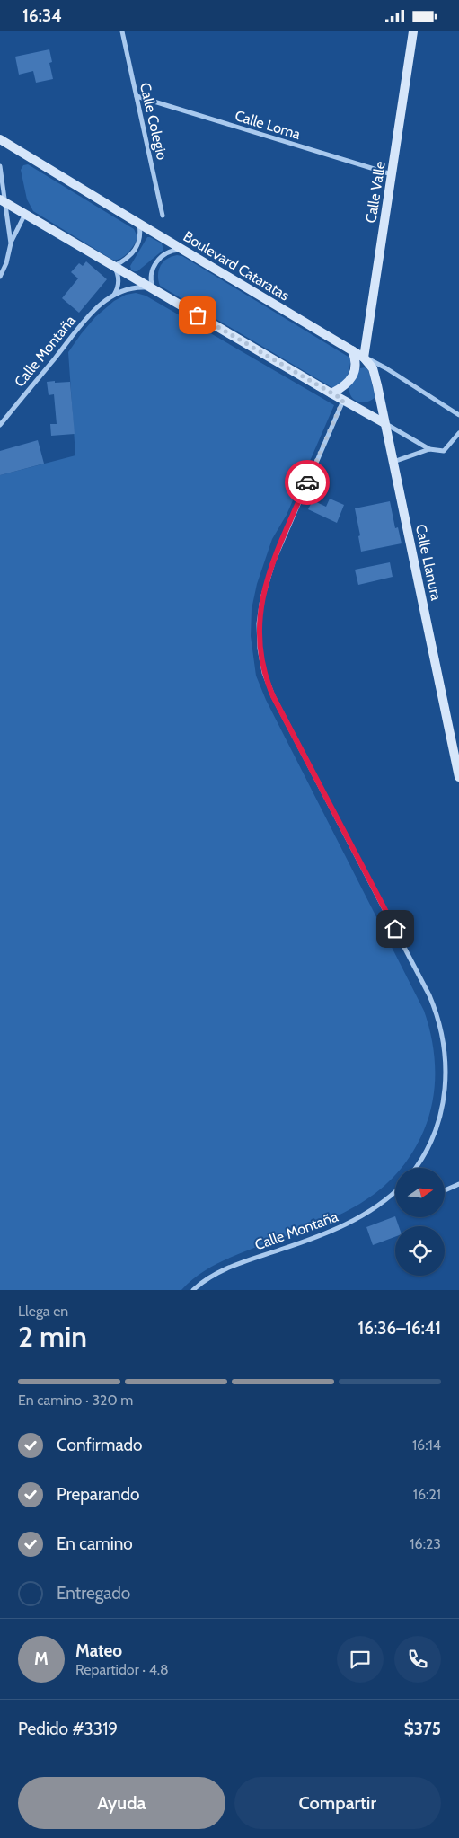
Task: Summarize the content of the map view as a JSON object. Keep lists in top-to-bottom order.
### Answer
{
  "streets": {
    "street": [
      "Calle Colegio",
      "Calle Loma",
      "Calle Valle",
      "Boulevard Cataratas",
      "Calle Montaña",
      "Calle Llanura"
    ]
  },
  "crossings": [
    ["Calle Colegio", "Calle Loma"],
    ["Calle Loma", "Calle Valle"],
    ["Calle Valle", "Boulevard Cataratas"],
    ["Calle Valle", "Calle Llanura"],
    ["Boulevard Cataratas", "Calle Llanura"]
  ],
  "north": "right",
  "page": {
    "status": "16:34",
    "heading": ["2 min", "Llega en", "16:36–16:41"],
    "panel": [
      "Mateo",
      "Repartidor · 4.8",
      "Pedido #3319",
      "$375"
    ],
    "bar": "En camino · 320 m",
    "list": [
      ["Confirmado", "16:14"],
      ["Preparando", "16:21"],
      ["En camino", "16:23"],
      "Entregado"
    ],
    "round": "M",
    "buttons": ["Ayuda", "Compartir"]
  }
}
